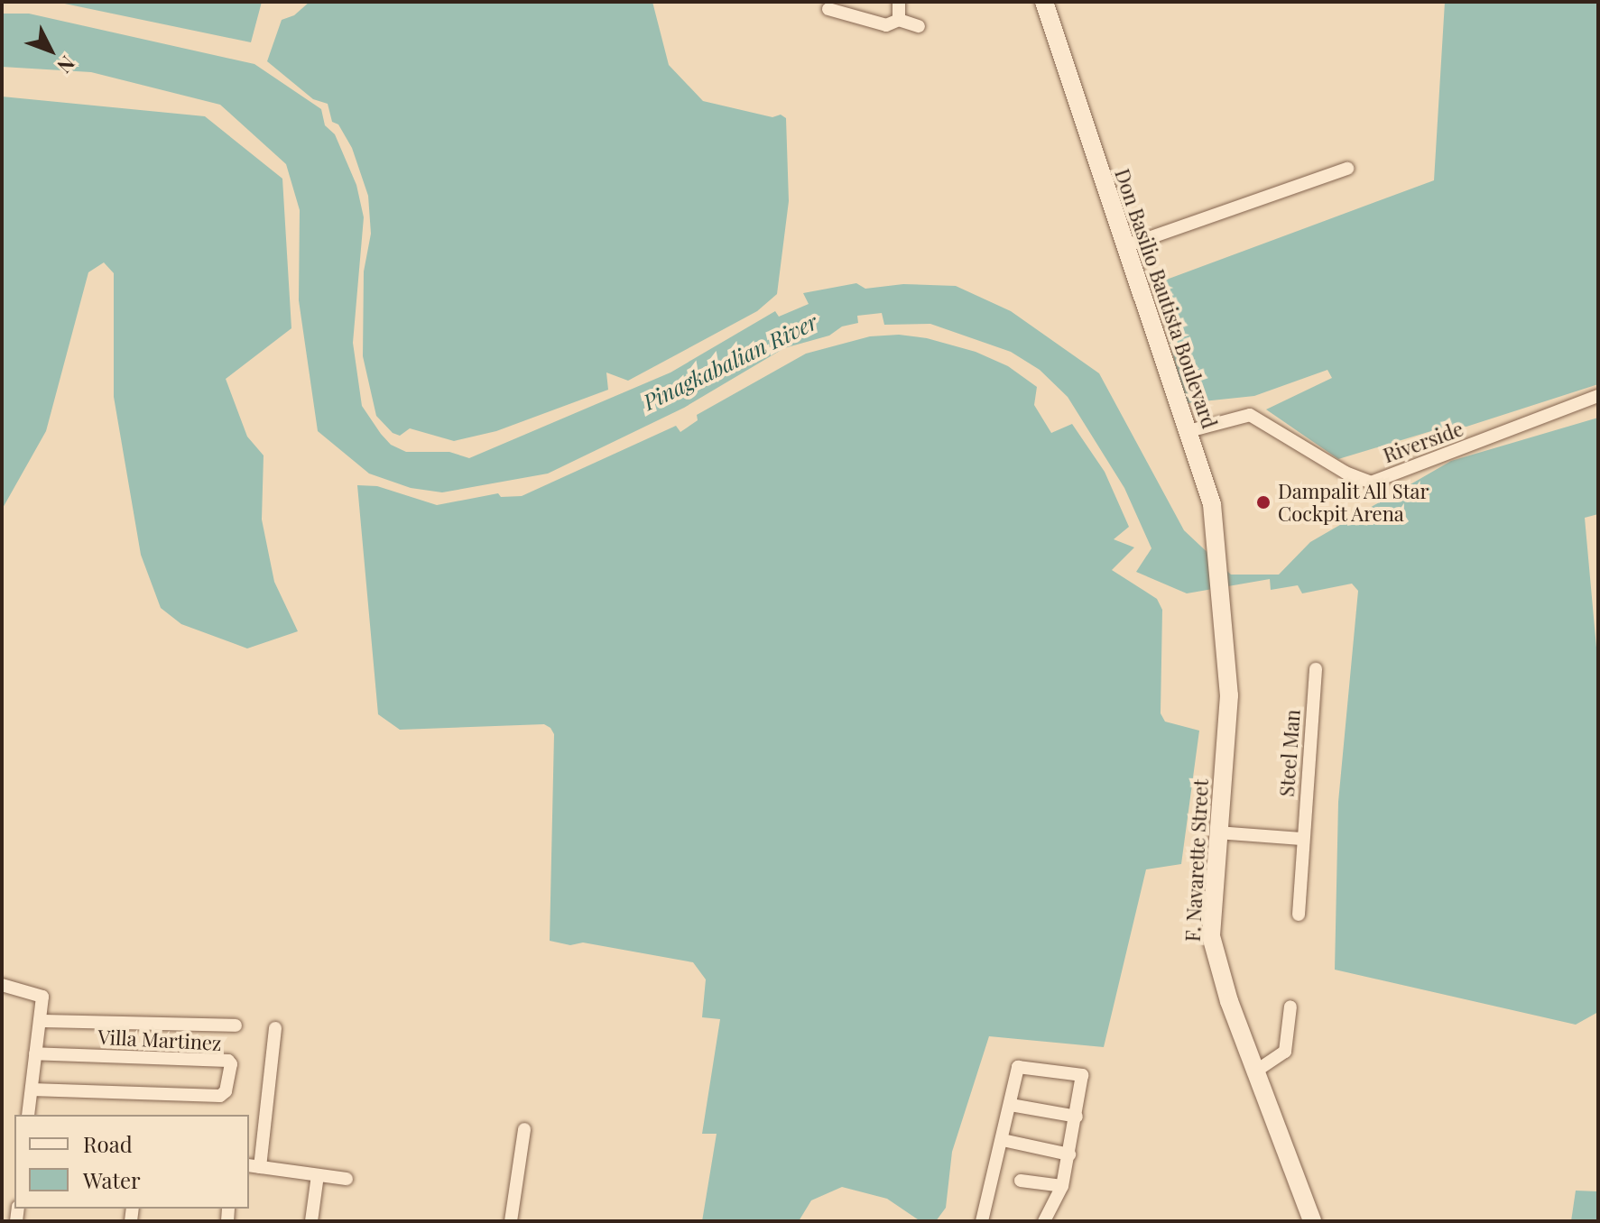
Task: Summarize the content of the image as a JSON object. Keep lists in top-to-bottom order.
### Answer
{
  "streets": {
    "main road": ["Don Basilio Bautista Boulevard", "F. Navarette Street"],
    "street": ["Riverside", "Steel Man", "Villa Martinez"]
  },
  "crossings": [
    ["Don Basilio Bautista Boulevard", "Riverside"],
    ["Don Basilio Bautista Boulevard", "F. Navarette Street"]
  ],
  "water": ["Pinagkabalian River"],
  "places": ["Dampalit All Star Cockpit Arena"],
  "legend": ["Road", "Water"],
  "north": "bottom right"
}
